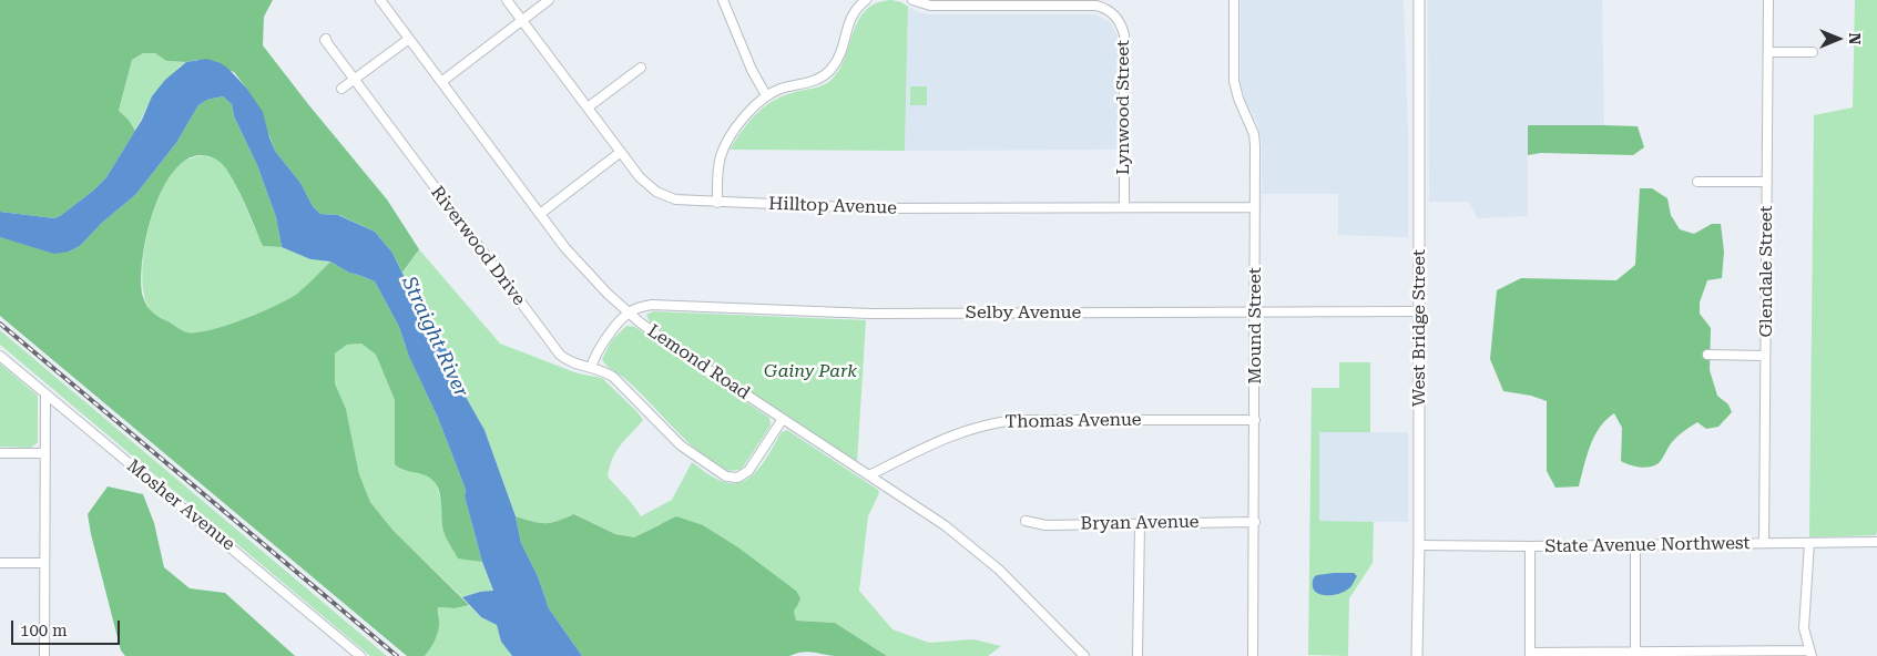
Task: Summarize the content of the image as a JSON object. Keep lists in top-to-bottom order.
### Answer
{
  "streets": {
    "main road": ["West Bridge Street"],
    "street": [
      "Lynwood Street",
      "Hilltop Avenue",
      "Riverwood Drive",
      "Glendale Street",
      "Selby Avenue",
      "Mound Street",
      "Lemond Road",
      "Thomas Avenue",
      "Mosher Avenue",
      "Bryan Avenue",
      "State Avenue Northwest"
    ]
  },
  "crossings": [
    ["Lynwood Street", "Hilltop Avenue"],
    ["Hilltop Avenue", "Mound Street"],
    ["Riverwood Drive", "Lemond Road"],
    ["Glendale Street", "State Avenue Northwest"],
    ["Selby Avenue", "Mound Street"],
    ["Selby Avenue", "West Bridge Street"],
    ["Selby Avenue", "Lemond Road"],
    ["Mound Street", "Thomas Avenue"],
    ["Mound Street", "Bryan Avenue"],
    ["West Bridge Street", "State Avenue Northwest"],
    ["Lemond Road", "Thomas Avenue"]
  ],
  "water": ["Straight River"],
  "parks": ["Gainy Park"],
  "scale_bar": "100 m",
  "north": "right"
}
